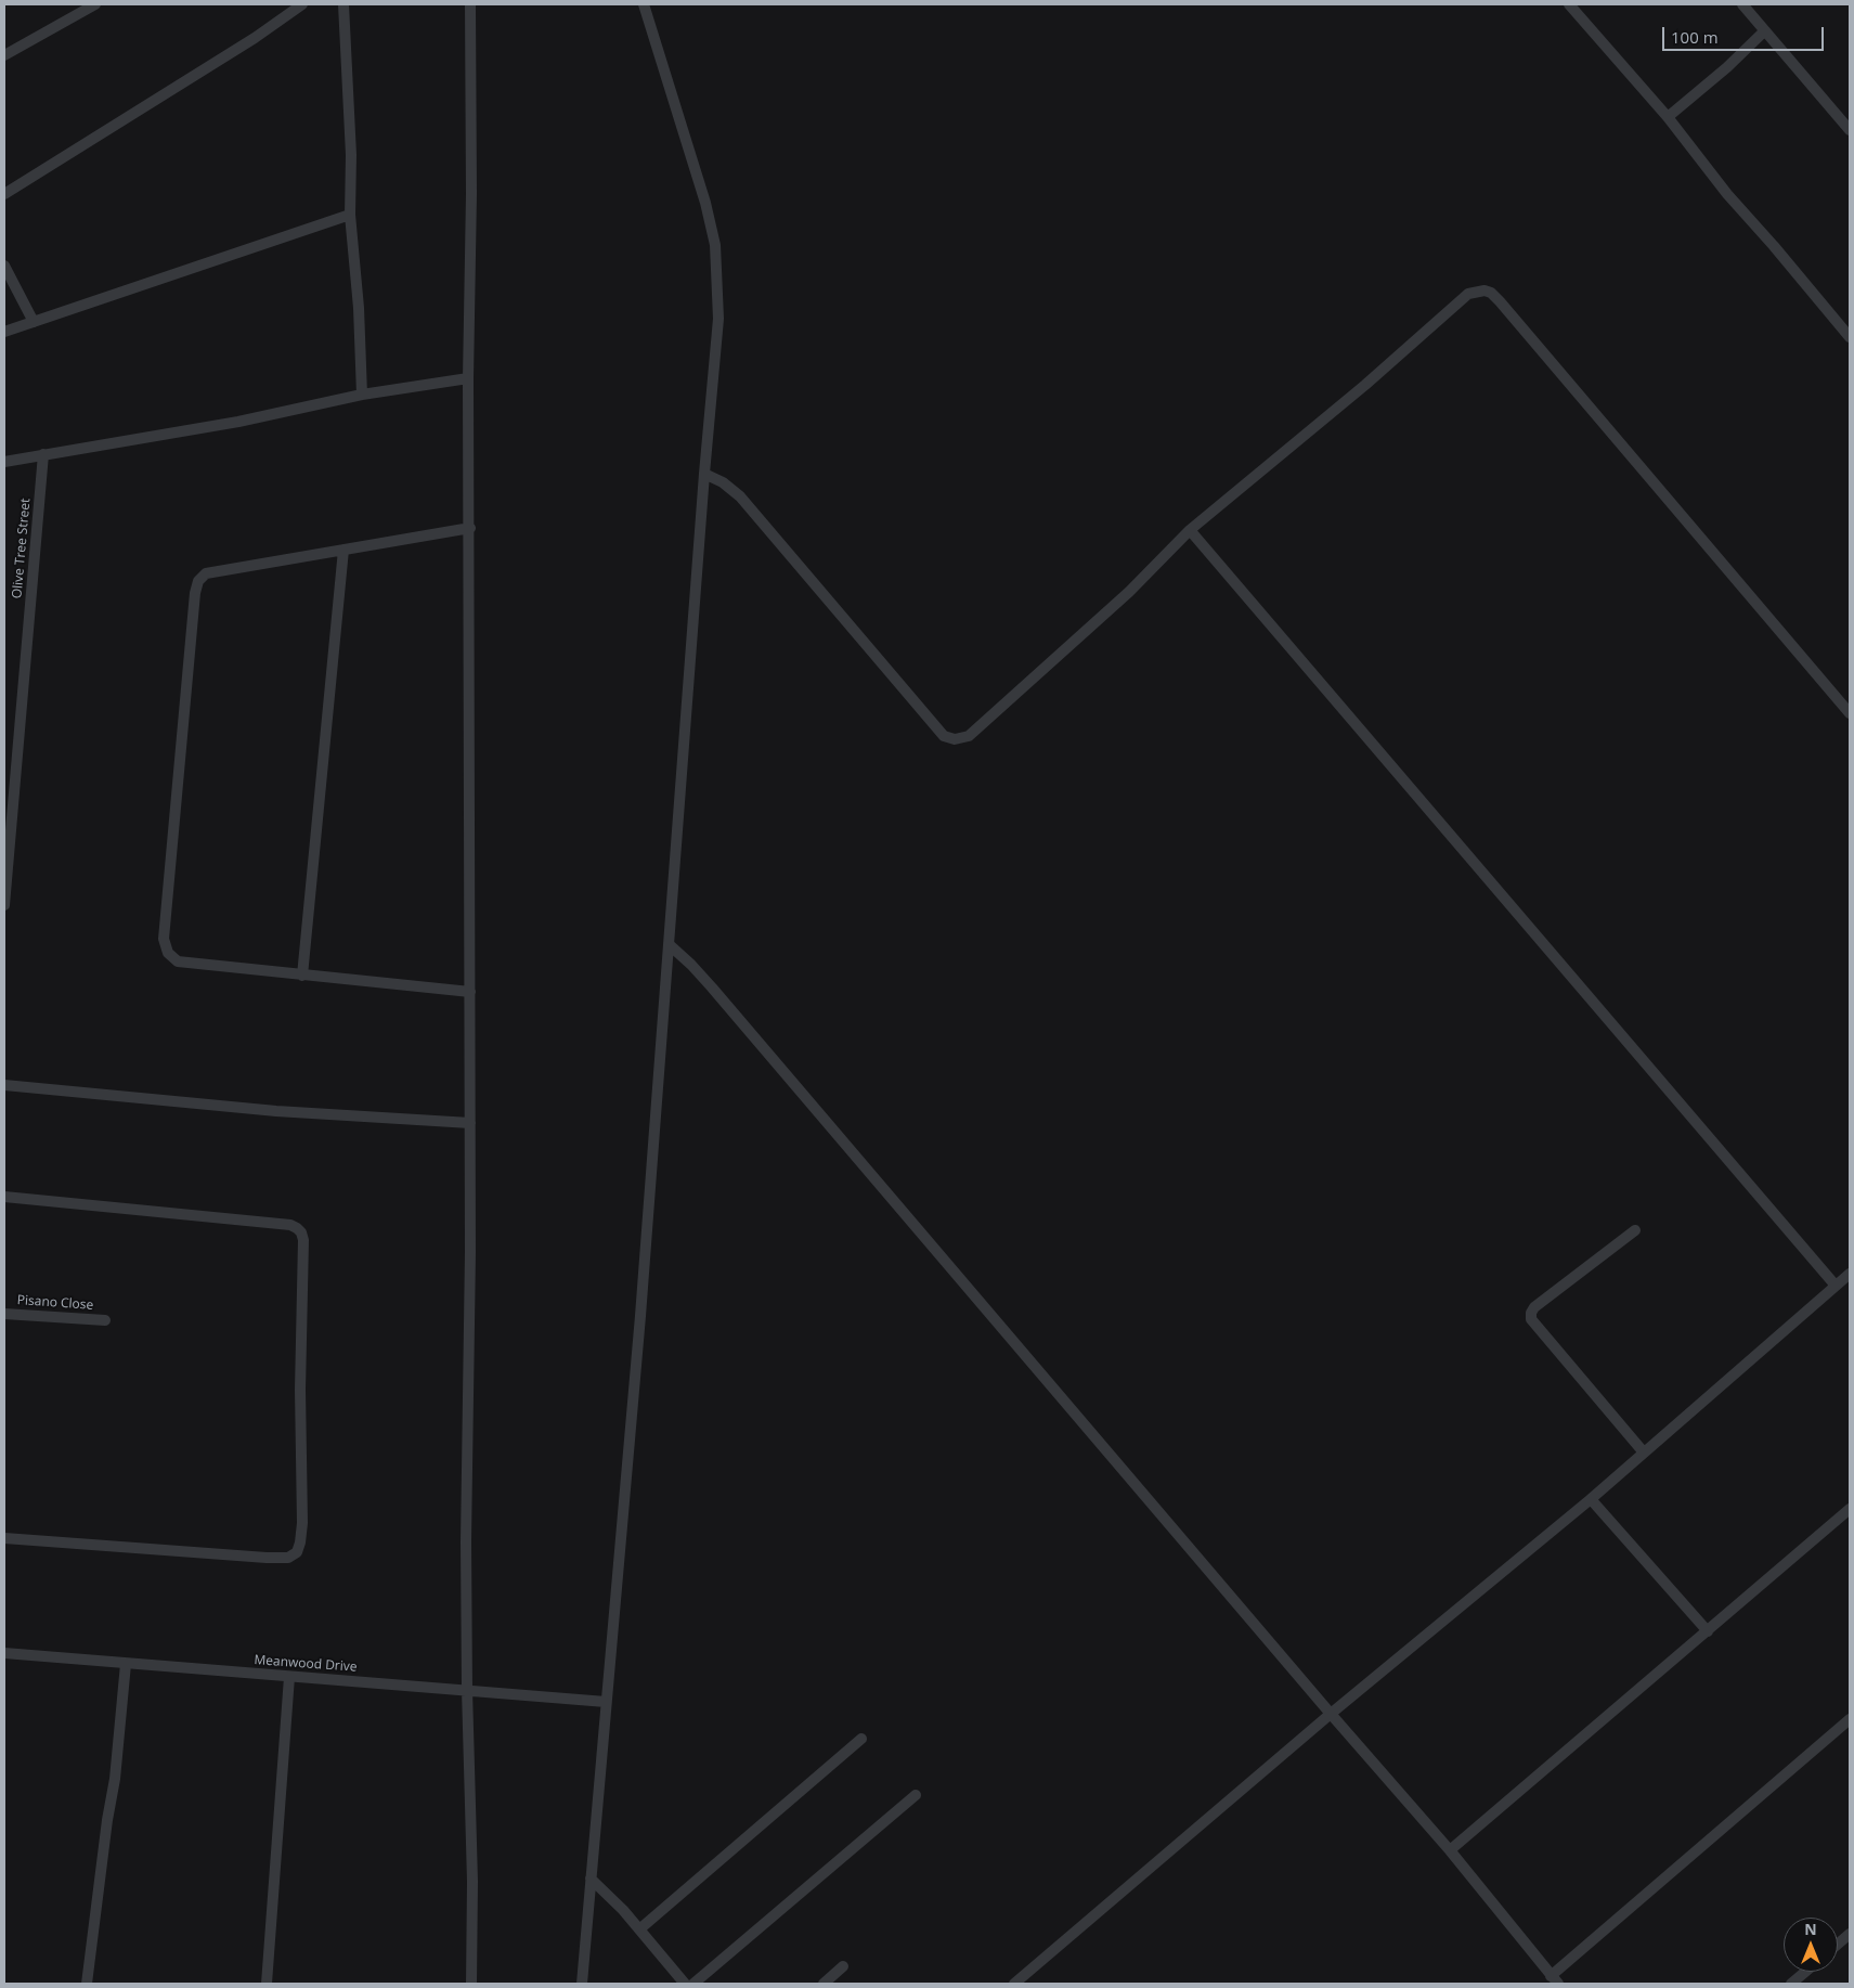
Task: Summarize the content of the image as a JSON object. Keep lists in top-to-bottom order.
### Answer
{
  "streets": {
    "street": ["Olive Tree Street", "Pisano Close", "Meanwood Drive"]
  },
  "scale_bar": "100 m",
  "north": "top"
}
